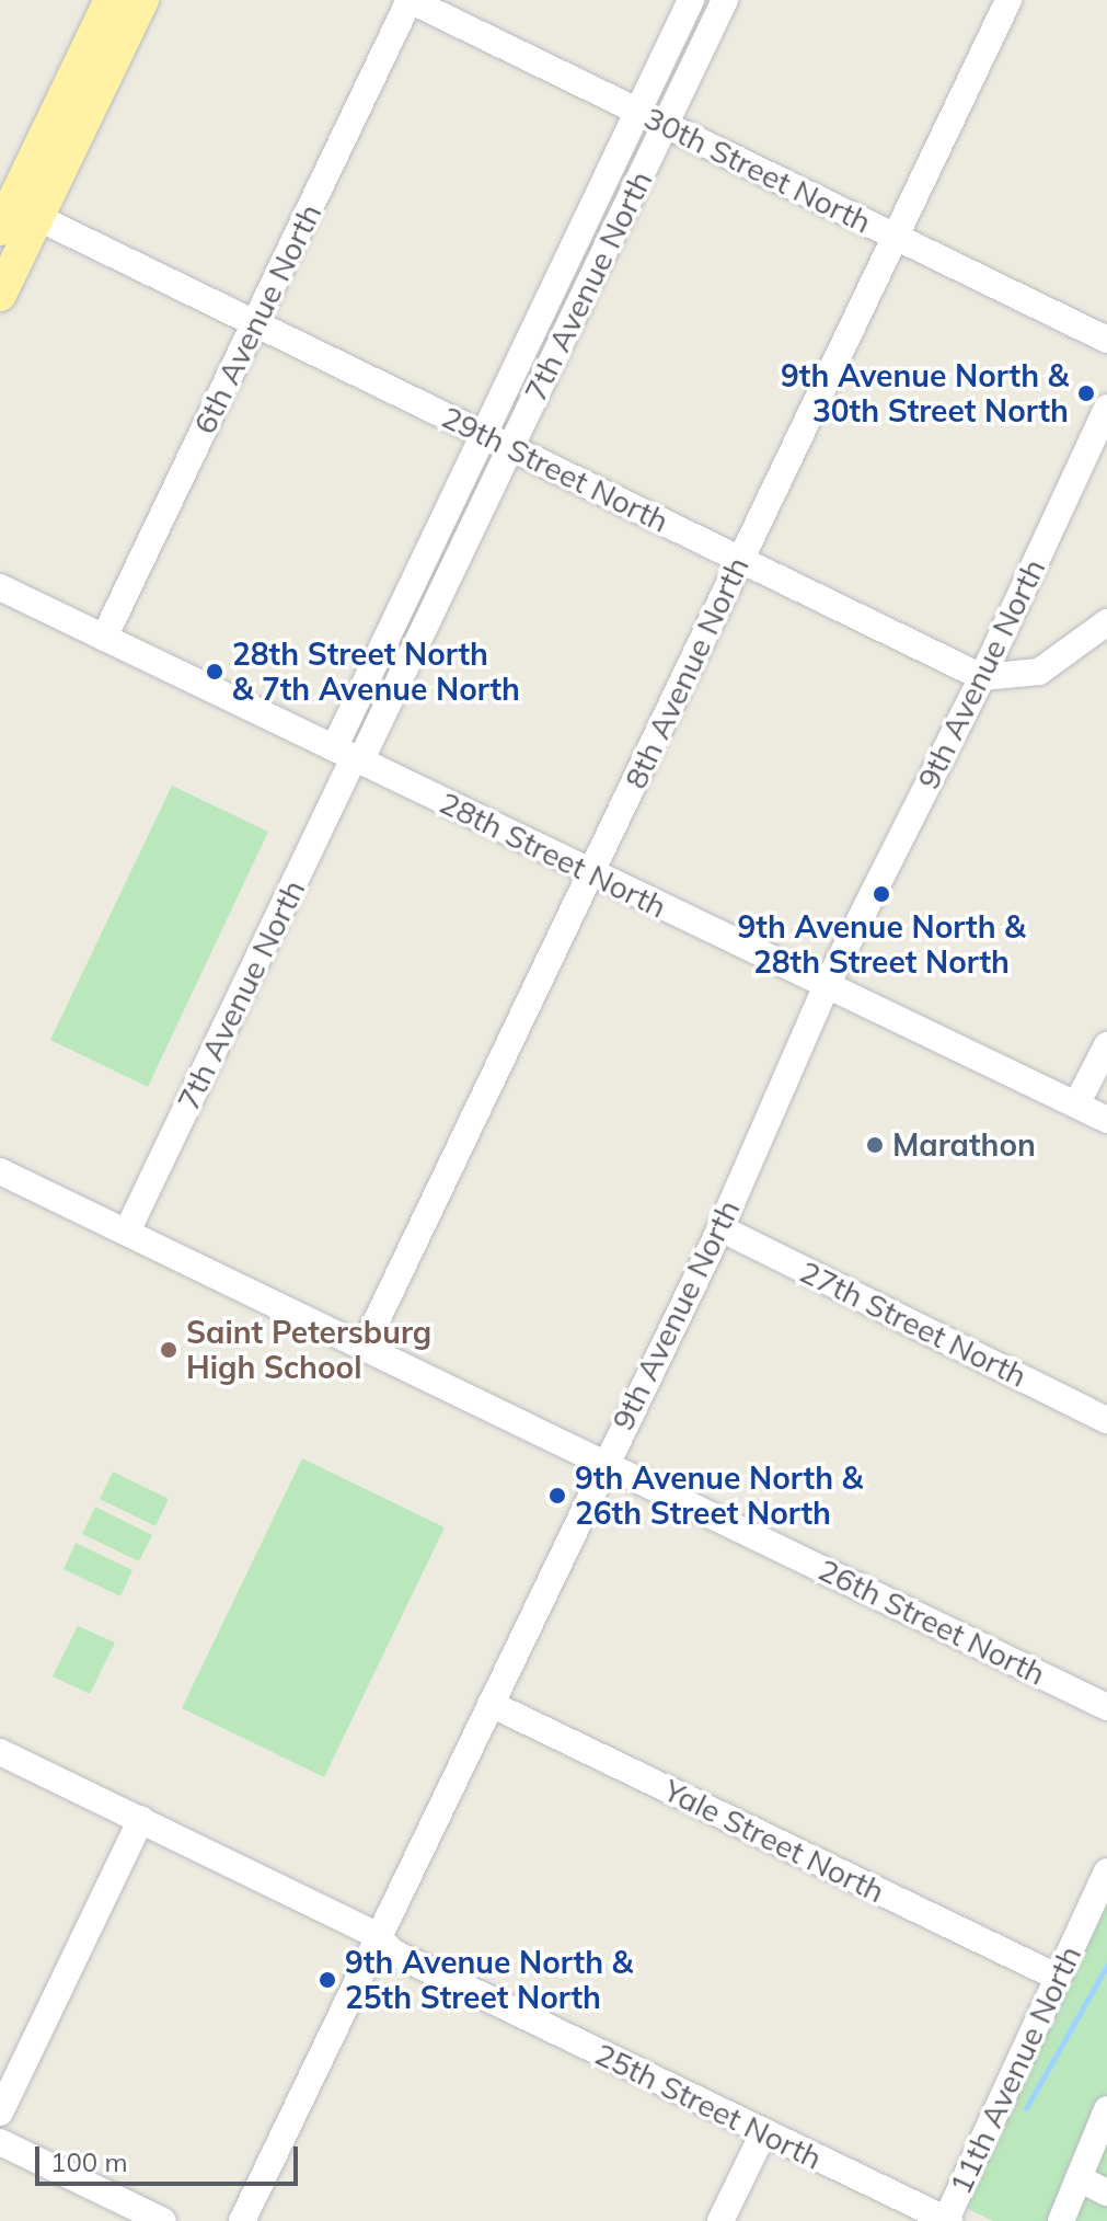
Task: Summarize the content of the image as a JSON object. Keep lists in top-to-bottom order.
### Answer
{
  "streets": {
    "street": [
      "30th Street North",
      "7th Avenue North",
      "6th Avenue North",
      "29th Street North",
      "8th Avenue North",
      "9th Avenue North",
      "28th Street North",
      "27th Street North",
      "26th Street North",
      "Yale Street North",
      "11th Avenue North",
      "25th Street North"
    ]
  },
  "crossings": [
    ["30th Street North", "7th Avenue North"],
    ["30th Street North", "6th Avenue North"],
    ["30th Street North", "8th Avenue North"],
    ["7th Avenue North", "29th Street North"],
    ["7th Avenue North", "28th Street North"],
    ["7th Avenue North", "26th Street North"],
    ["6th Avenue North", "29th Street North"],
    ["6th Avenue North", "28th Street North"],
    ["29th Street North", "8th Avenue North"],
    ["29th Street North", "9th Avenue North"],
    ["8th Avenue North", "28th Street North"],
    ["8th Avenue North", "26th Street North"],
    ["9th Avenue North", "28th Street North"],
    ["9th Avenue North", "27th Street North"],
    ["9th Avenue North", "26th Street North"],
    ["9th Avenue North", "Yale Street North"],
    ["9th Avenue North", "25th Street North"],
    ["Yale Street North", "11th Avenue North"],
    ["11th Avenue North", "25th Street North"]
  ],
  "places": [
    "9th Avenue North & 30th Street North",
    "28th Street North & 7th Avenue North",
    "9th Avenue North & 28th Street North",
    "Marathon",
    "Saint Petersburg High School",
    "9th Avenue North & 26th Street North",
    "9th Avenue North & 25th Street North"
  ],
  "scale_bar": "100 m"
}
